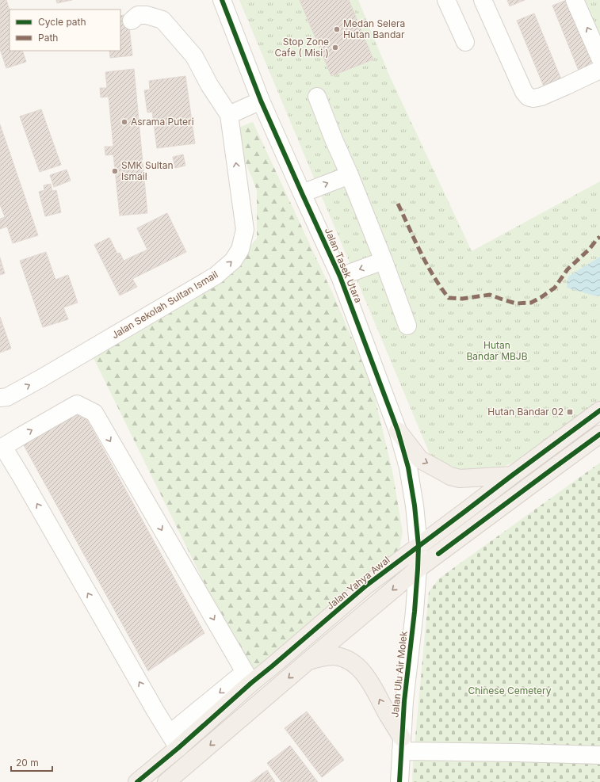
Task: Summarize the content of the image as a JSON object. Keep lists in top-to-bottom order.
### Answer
{
  "streets": {
    "main road": ["Jalan Yahya Awal"],
    "street": ["Jalan Tasek Utara", "Jalan Sekolah Sultan Ismail", "Jalan Ulu Air Molek"]
  },
  "crossings": [
    ["Jalan Tasek Utara", "Jalan Yahya Awal"],
    ["Jalan Tasek Utara", "Jalan Ulu Air Molek"],
    ["Jalan Yahya Awal", "Jalan Ulu Air Molek"]
  ],
  "one_way": ["Jalan Sekolah Sultan Ismail"],
  "parks": ["Hutan Bandar MBJB", "Chinese Cemetery"],
  "places": {
    "other": [
      "Medan Selera Hutan Bandar",
      "Stop Zone Cafe ( Misi )",
      "Asrama Puteri",
      "SMK Sultan Ismail"
    ],
    "transit": ["Hutan Bandar 02"]
  },
  "legend": ["Cycle path", "Path"],
  "scale_bar": "20 m"
}
